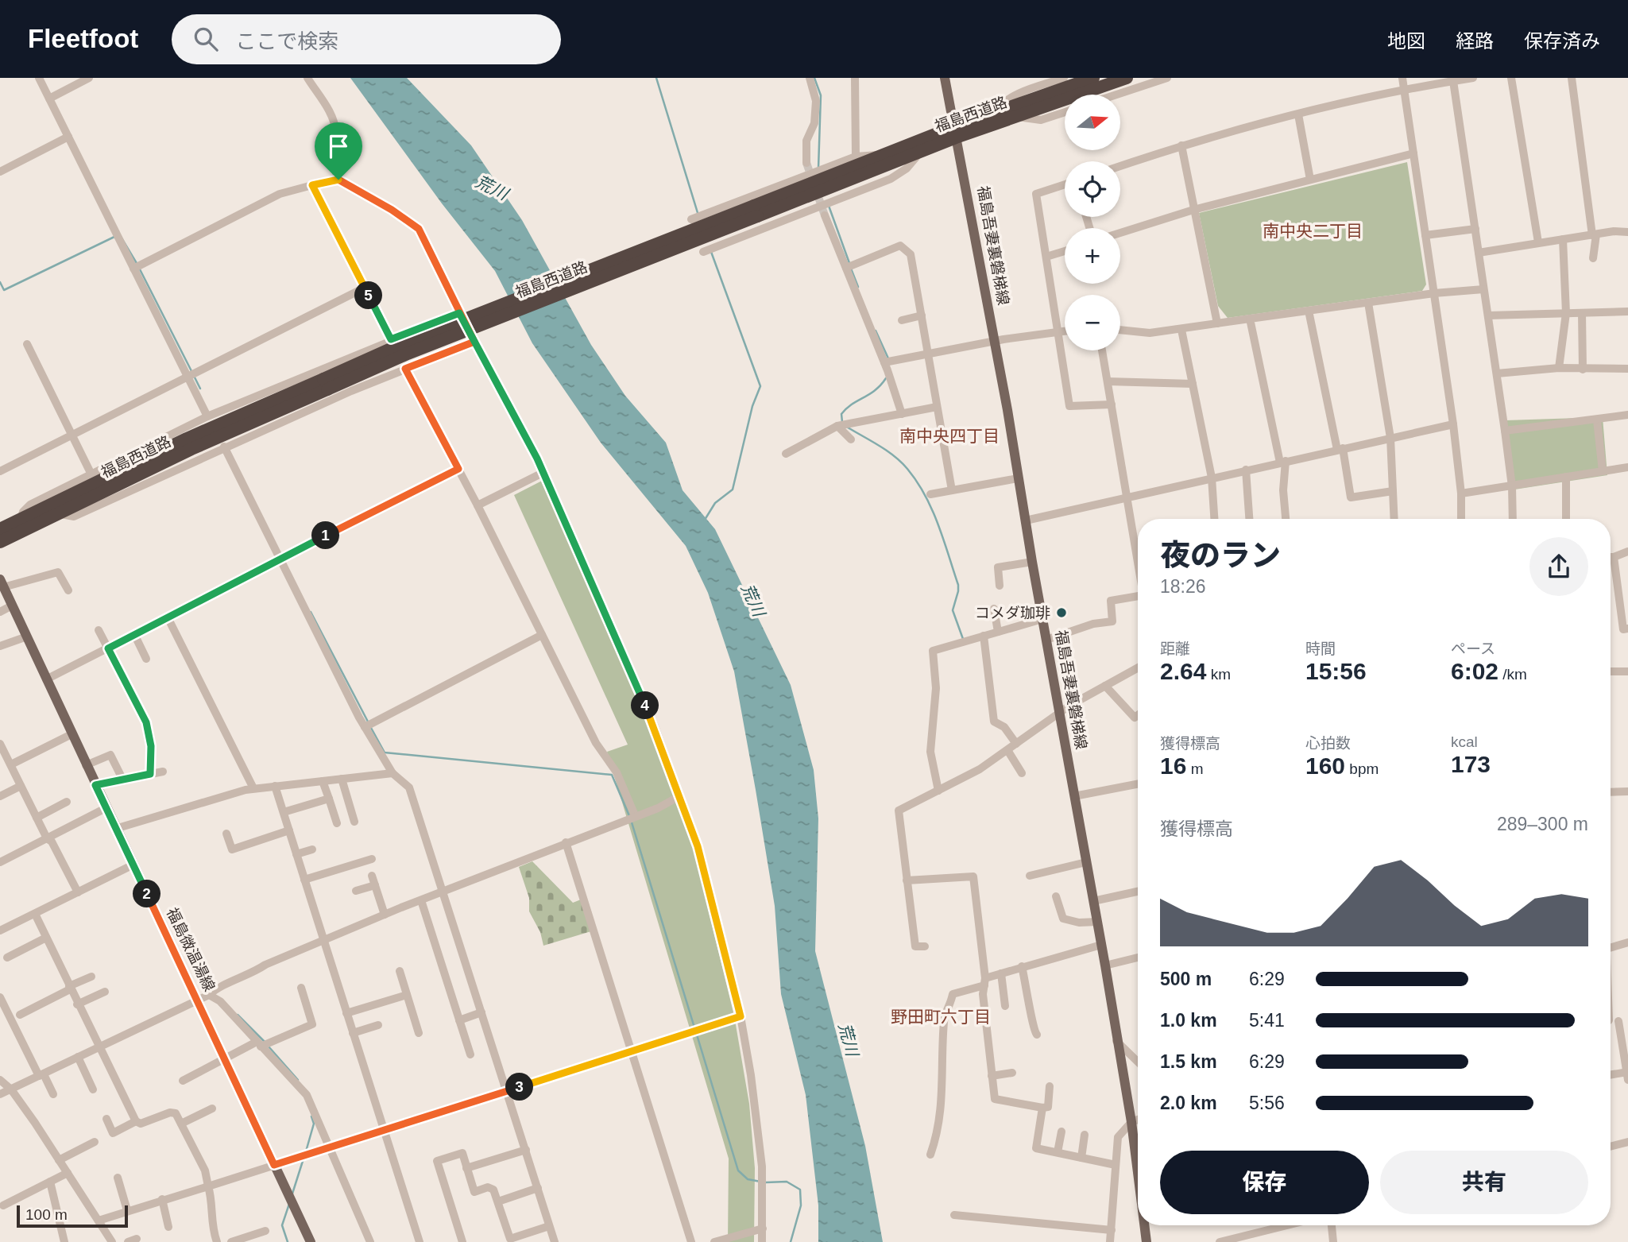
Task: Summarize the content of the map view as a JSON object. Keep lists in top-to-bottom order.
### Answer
{
  "streets": {
    "highway": ["福島西道路"],
    "main road": ["福島吾妻裏磐梯線", "福島微温湯線"]
  },
  "crossings": [
    ["福島西道路", "福島吾妻裏磐梯線"]
  ],
  "districts": ["南中央二丁目", "南中央四丁目", "野田町六丁目"],
  "water": ["荒川"],
  "places": ["コメダ珈琲"],
  "scale_bar": "100 m",
  "north": "right",
  "page": {
    "header": "Fleetfoot",
    "search": "ここで検索",
    "nav": ["地図", "経路", "保存済み"],
    "map_buttons": ["+", "−"],
    "pins": [
      "5",
      "1",
      "4",
      "2",
      "3"
    ],
    "heading": ["夜のラン", "18:26"],
    "stats": [
      ["距離", "2.64 km"],
      ["時間", "15:56"],
      ["ペース", "6:02 /km"],
      ["獲得標高", "16 m"],
      ["心拍数", "160 bpm"],
      ["kcal", "173"]
    ],
    "chart": ["獲得標高", "289–300 m"],
    "list": [
      {
        "name": "500 m",
        "note": "6:29"
      },
      {
        "name": "1.0 km",
        "note": "5:41"
      },
      {
        "name": "1.5 km",
        "note": "6:29"
      },
      {
        "name": "2.0 km",
        "note": "5:56"
      }
    ],
    "buttons": ["保存", "共有"],
    "scale": "100 m"
  }
}
